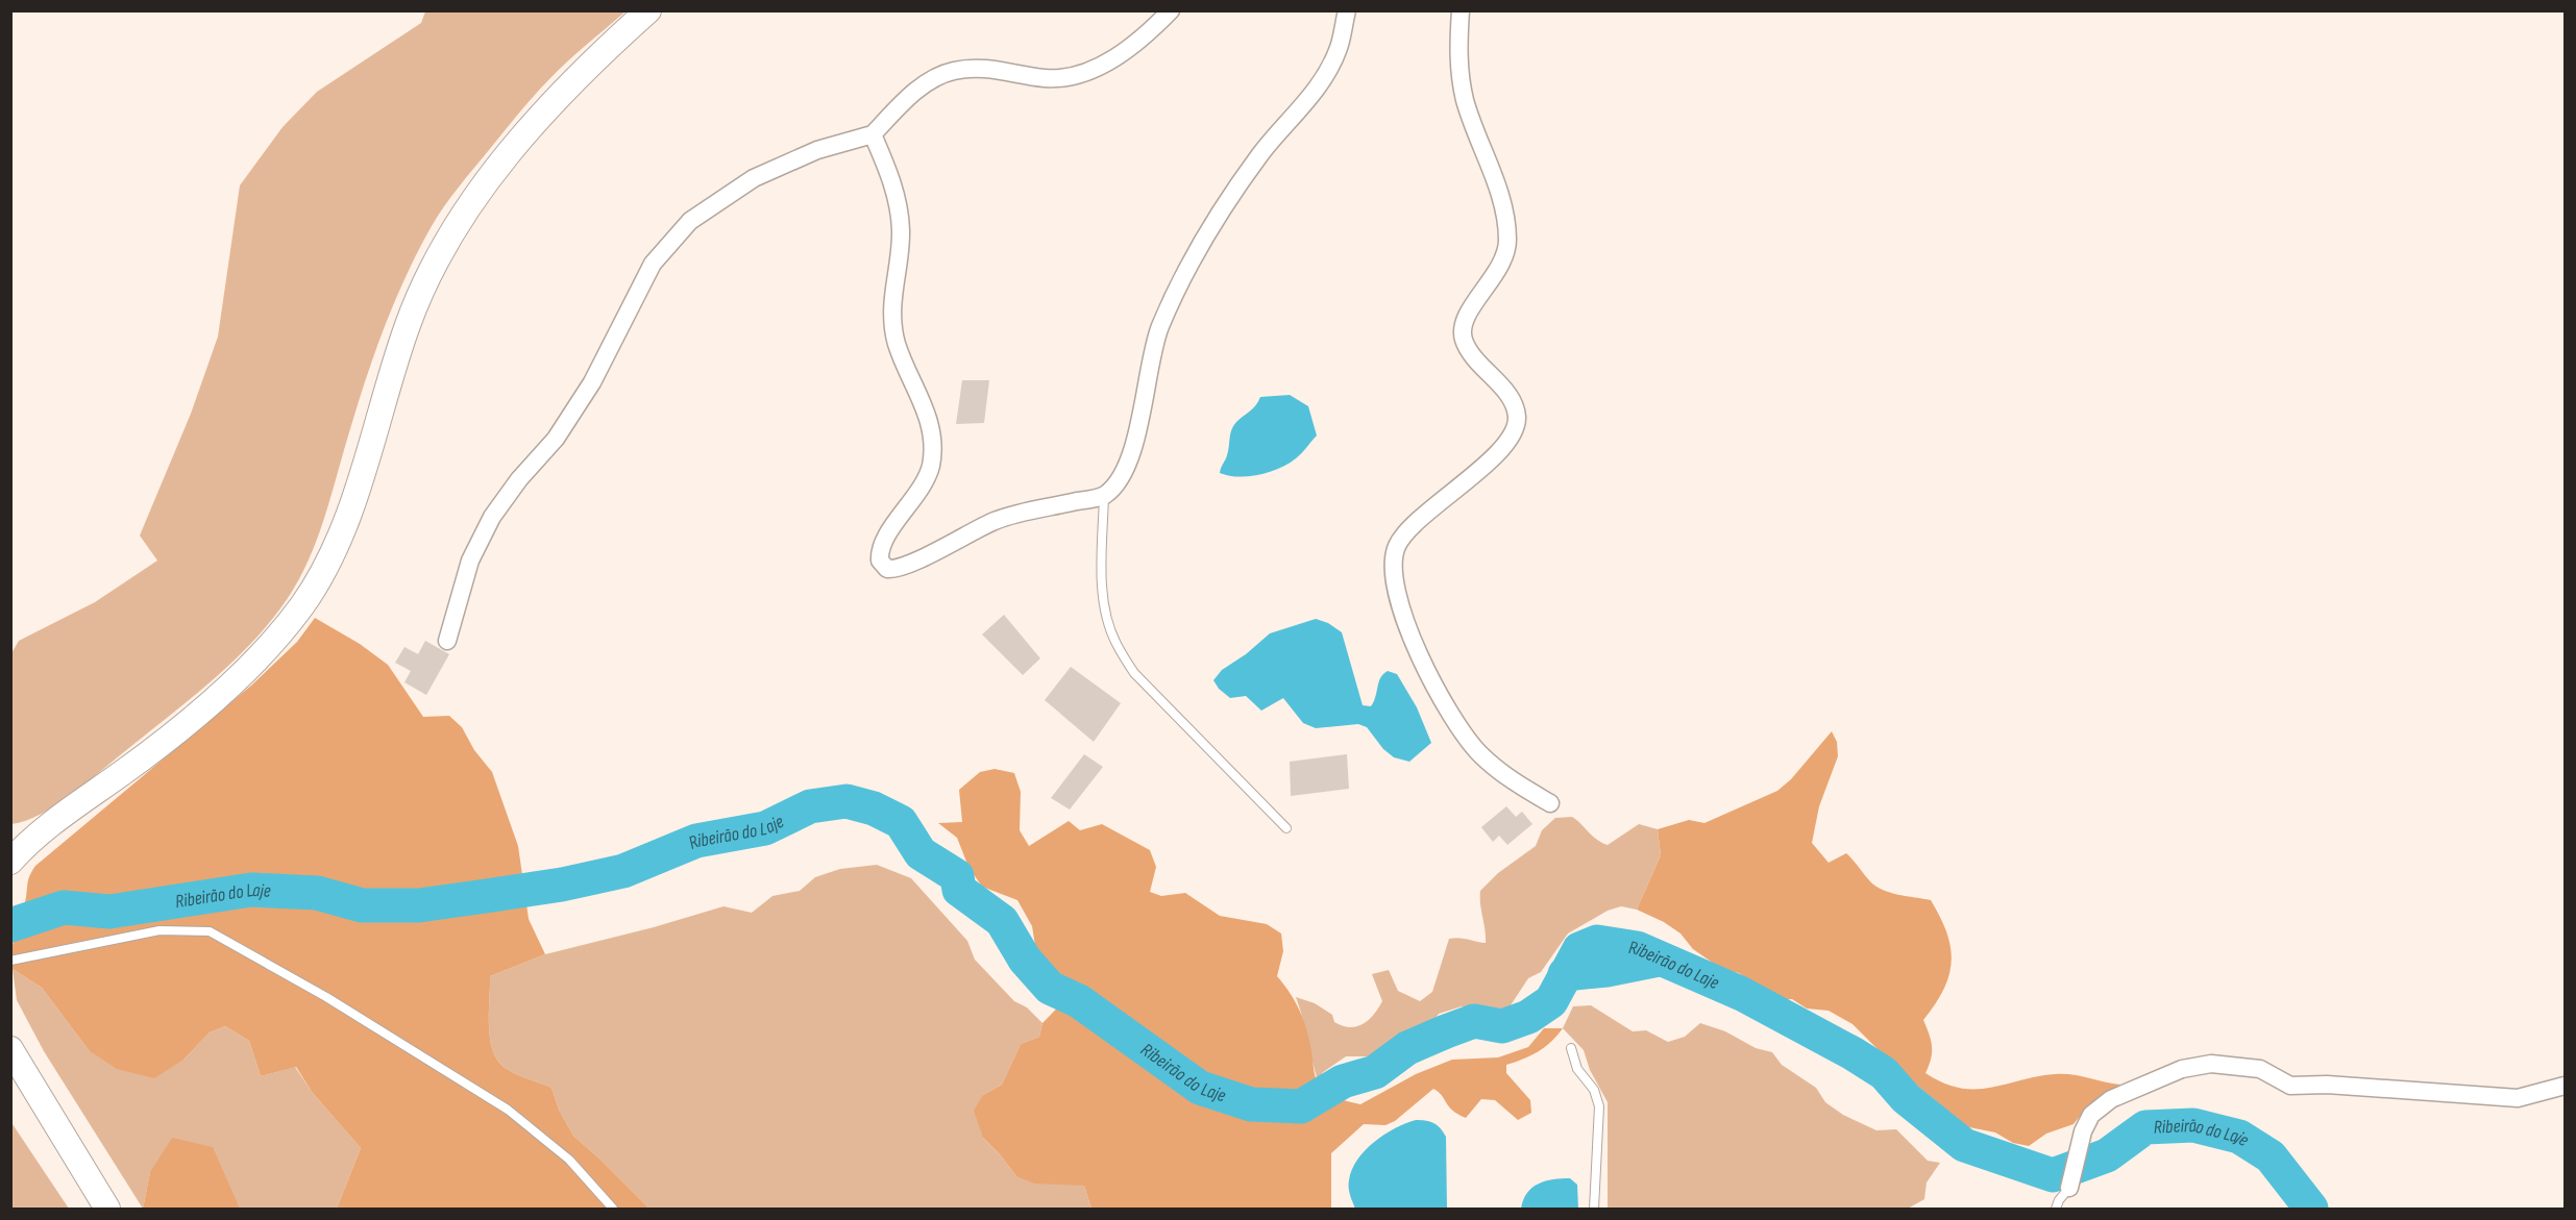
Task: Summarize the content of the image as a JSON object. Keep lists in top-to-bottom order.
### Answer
{
  "water": ["Ribeirão do Laje"]
}
